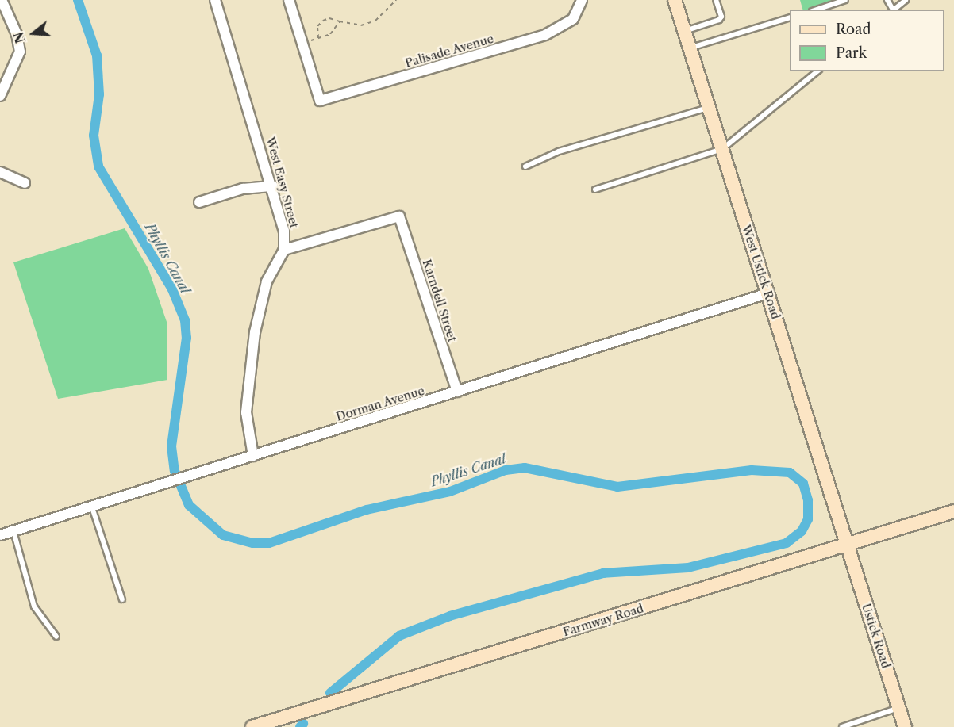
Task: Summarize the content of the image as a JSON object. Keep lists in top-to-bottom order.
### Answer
{
  "streets": {
    "main road": ["West Ustick Road", "Farmway Road", "Ustick Road"],
    "street": [
      "Palisade Avenue",
      "West Easy Street",
      "Karndell Street",
      "Dorman Avenue"
    ]
  },
  "crossings": [
    ["West Easy Street", "Karndell Street"],
    ["West Ustick Road", "Dorman Avenue"],
    ["West Ustick Road", "Farmway Road"],
    ["West Ustick Road", "Ustick Road"],
    ["Karndell Street", "Dorman Avenue"],
    ["Farmway Road", "Ustick Road"]
  ],
  "water": ["Phyllis Canal"],
  "legend": ["Road", "Park"],
  "north": "left"
}
